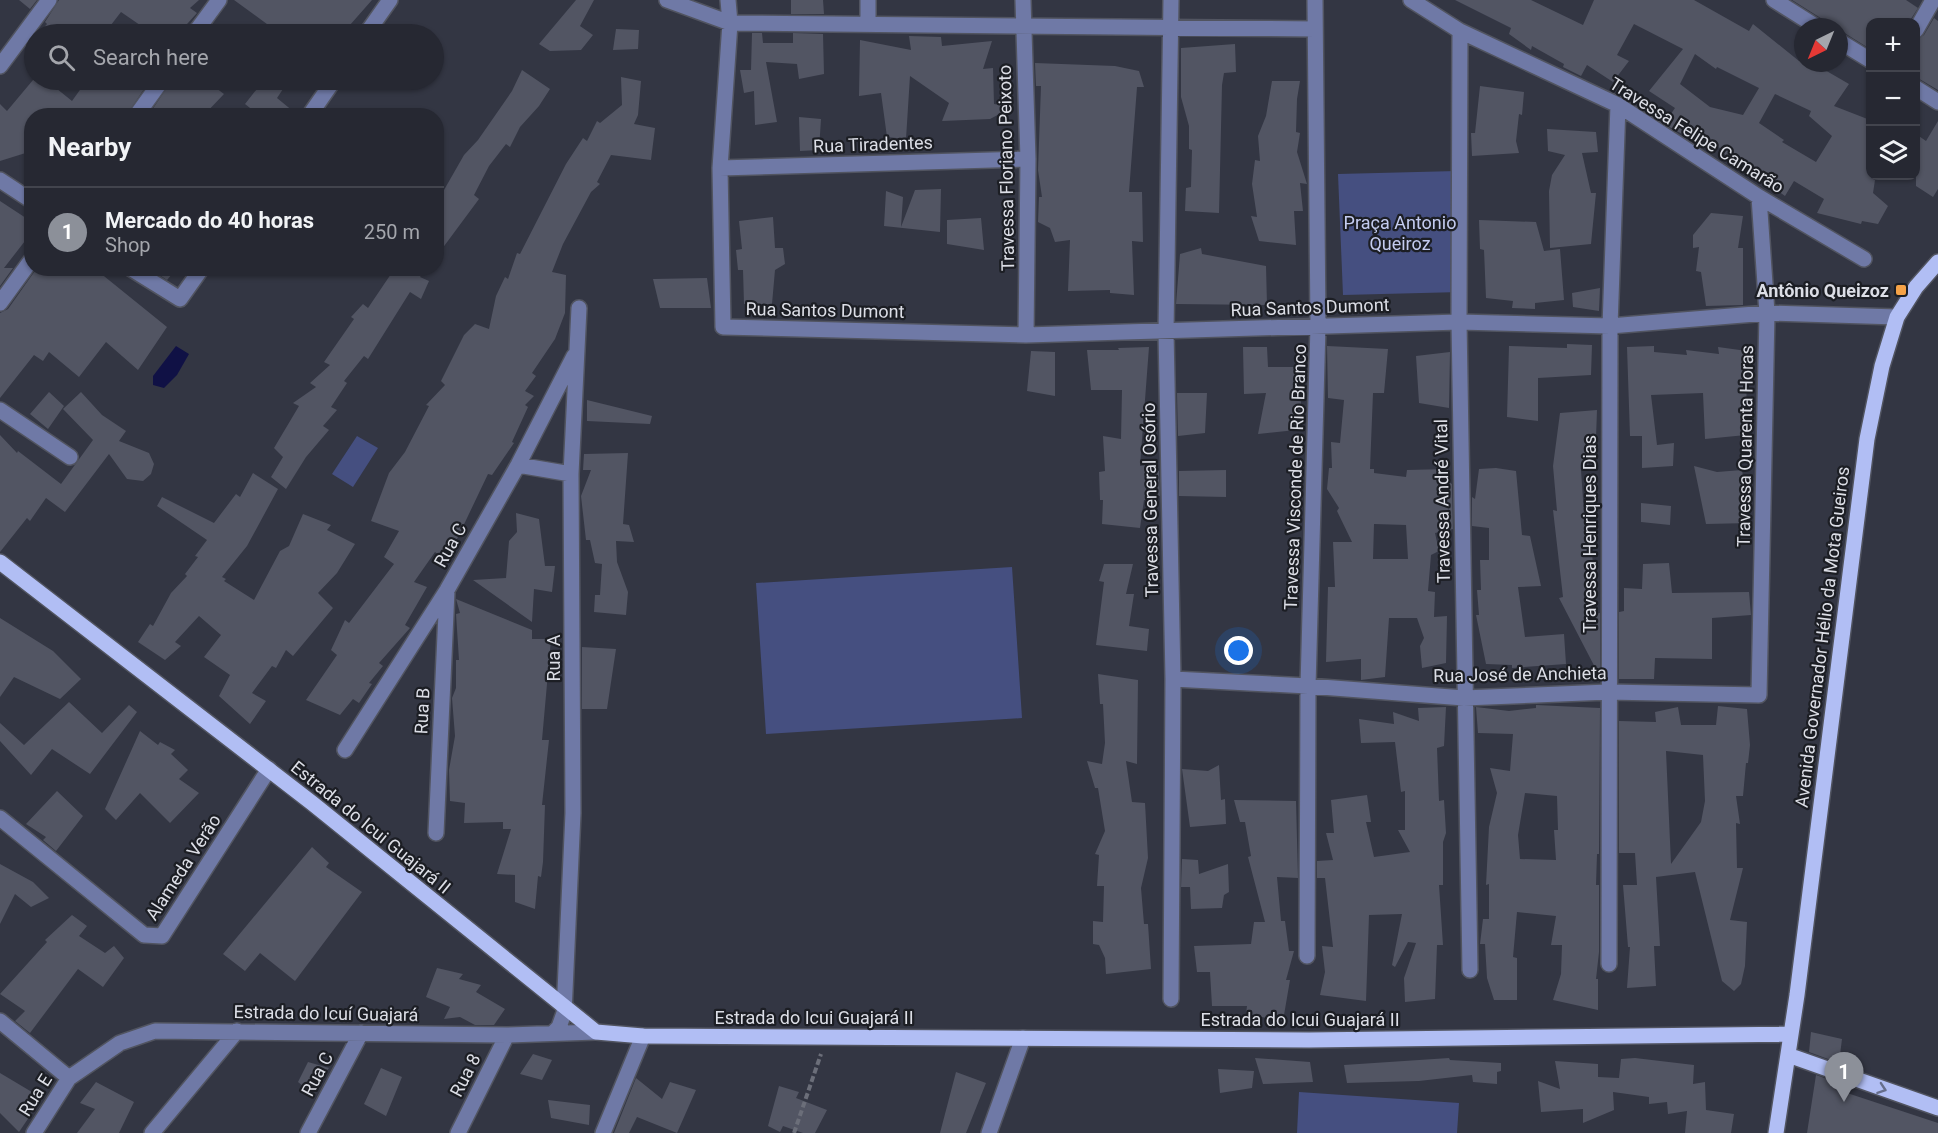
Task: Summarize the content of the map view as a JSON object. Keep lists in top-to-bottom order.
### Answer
{
  "streets": {
    "main road": ["Avenida Governador Hélio da Mota Gueiros", "Estrada do Icui Guajará II"],
    "street": [
      "Travessa Felipe Camarão",
      "Rua Tiradentes",
      "Travessa Floriano Peixoto",
      "Rua Santos Dumont",
      "Travessa Quarenta Horas",
      "Travessa Visconde de Rio Branco",
      "Travessa General Osório",
      "Travessa André Vital",
      "Travessa Henriques Dias",
      "Rua C",
      "Rua A",
      "Rua José de Anchieta",
      "Rua B",
      "Alameda Verão",
      "Estrada do Icuí Guajará",
      "Rua 8",
      "Rua E"
    ]
  },
  "crossings": [
    ["Travessa Felipe Camarão", "Travessa Quarenta Horas"],
    ["Travessa Felipe Camarão", "Travessa André Vital"],
    ["Travessa Felipe Camarão", "Travessa Henriques Dias"],
    ["Rua Tiradentes", "Travessa Floriano Peixoto"],
    ["Rua Tiradentes", "Rua Santos Dumont"],
    ["Travessa Floriano Peixoto", "Rua Santos Dumont"],
    ["Rua Santos Dumont", "Travessa Quarenta Horas"],
    ["Rua Santos Dumont", "Travessa Visconde de Rio Branco"],
    ["Rua Santos Dumont", "Travessa General Osório"],
    ["Rua Santos Dumont", "Travessa André Vital"],
    ["Rua Santos Dumont", "Travessa Henriques Dias"],
    ["Rua Santos Dumont", "Avenida Governador Hélio da Mota Gueiros"],
    ["Travessa Quarenta Horas", "Rua José de Anchieta"],
    ["Travessa Visconde de Rio Branco", "Rua José de Anchieta"],
    ["Travessa General Osório", "Rua José de Anchieta"],
    ["Travessa André Vital", "Rua José de Anchieta"],
    ["Travessa Henriques Dias", "Rua José de Anchieta"],
    ["Rua C", "Rua A"],
    ["Rua C", "Rua B"],
    ["Rua C", "Estrada do Icuí Guajará"],
    ["Avenida Governador Hélio da Mota Gueiros", "Estrada do Icui Guajará II"],
    ["Rua A", "Estrada do Icui Guajará II"],
    ["Rua A", "Estrada do Icuí Guajará"],
    ["Estrada do Icui Guajará II", "Alameda Verão"],
    ["Estrada do Icui Guajará II", "Estrada do Icuí Guajará"],
    ["Estrada do Icuí Guajará", "Rua 8"],
    ["Estrada do Icuí Guajará", "Rua E"]
  ],
  "parks": ["Praça Antonio Queiroz"],
  "places": {
    "transit": ["Antônio Queizoz"]
  },
  "north": "bottom left",
  "page": {
    "map_buttons": ["+", "−"],
    "search": "Search here",
    "heading": "Nearby",
    "list": [
      {
        "mark": "1",
        "name": "Mercado do 40 horas",
        "note": "Shop",
        "value": "250 m"
      }
    ],
    "pins": "1"
  }
}
